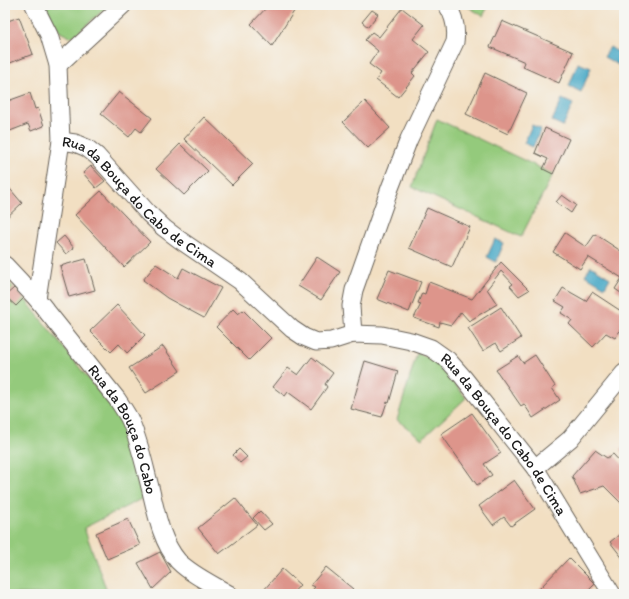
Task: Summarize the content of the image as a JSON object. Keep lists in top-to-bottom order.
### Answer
{
  "streets": {
    "street": ["Rua da Bouça do Cabo de Cima", "Rua da Bouça do Cabo"]
  }
}
